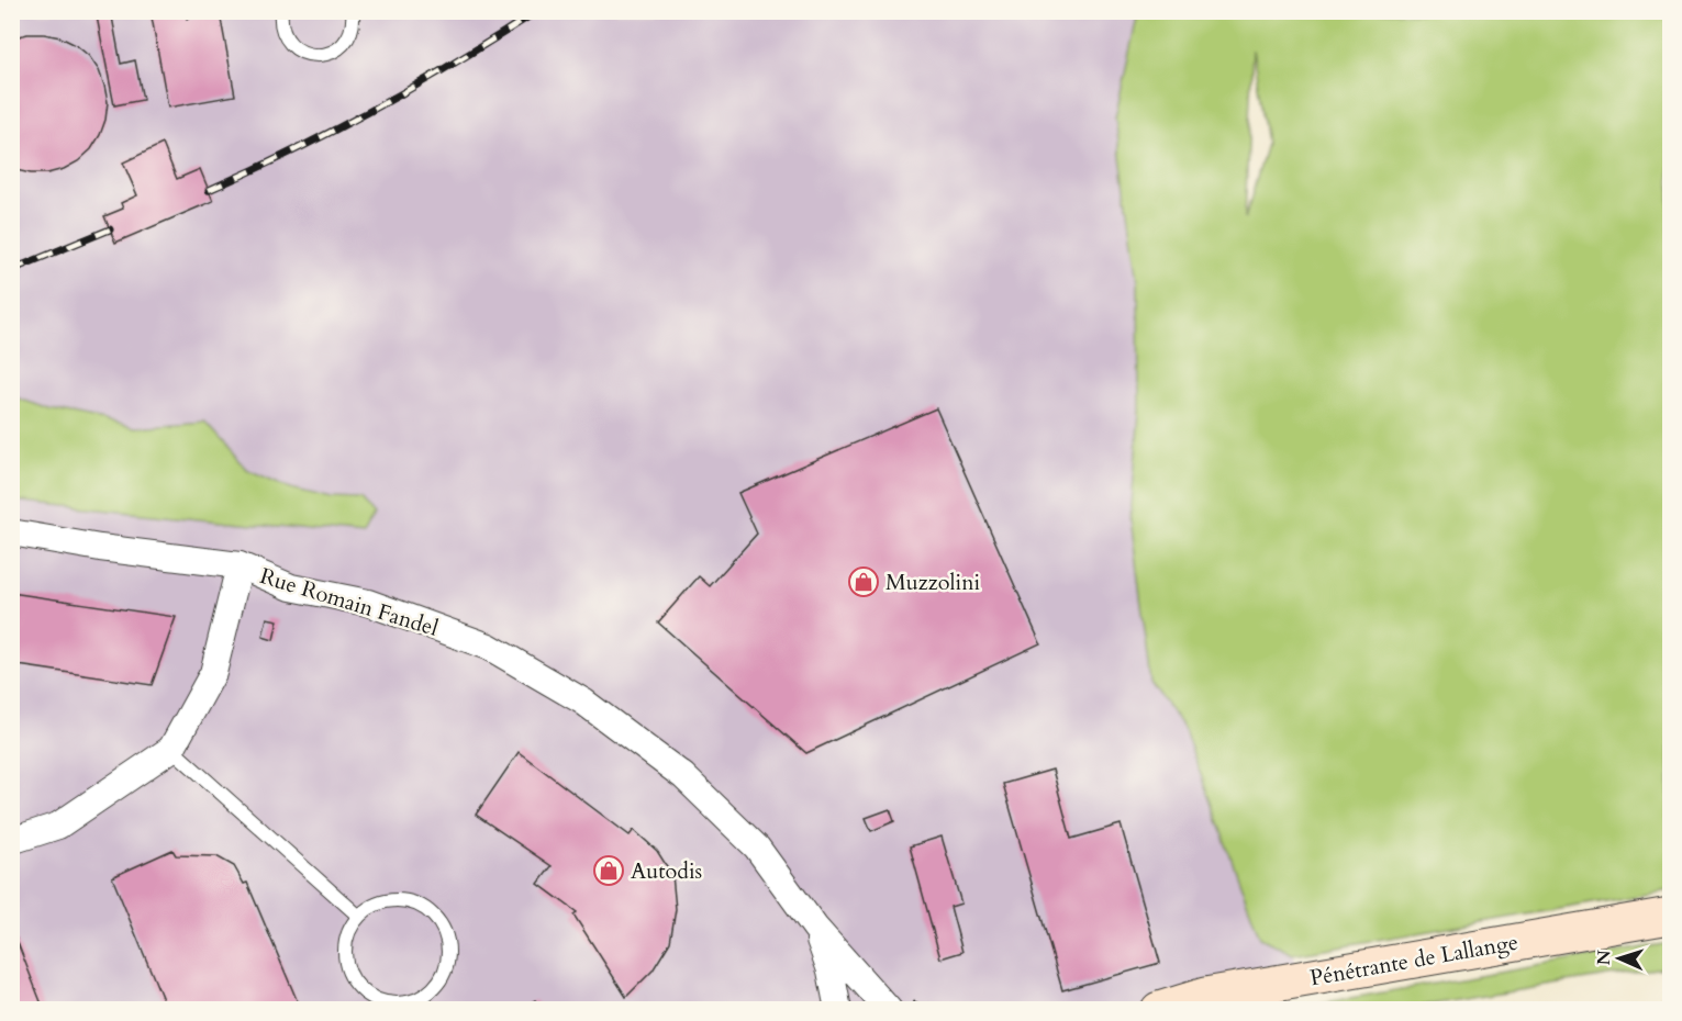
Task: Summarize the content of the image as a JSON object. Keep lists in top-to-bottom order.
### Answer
{
  "streets": {
    "main road": ["Pénétrante de Lallange"],
    "street": ["Rue Romain Fandel"]
  },
  "places": {
    "shop": ["Muzzolini", "Autodis"]
  },
  "north": "left"
}
